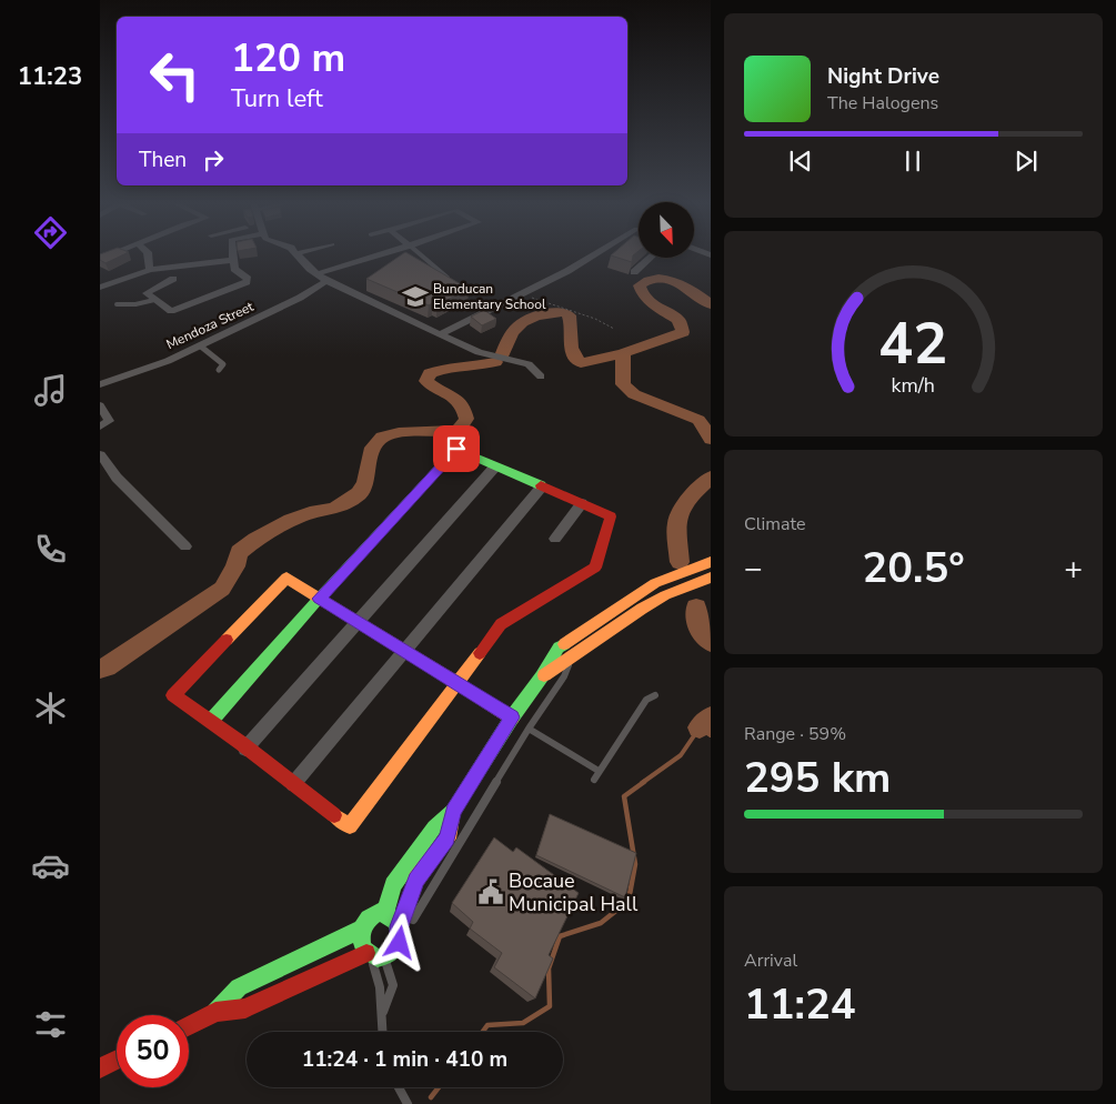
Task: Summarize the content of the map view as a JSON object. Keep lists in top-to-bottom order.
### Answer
{
  "streets": {
    "street": ["Mendoza Street"]
  },
  "places": {
    "school or university": ["Bunducan Elementary School"],
    "public building": ["Bocaue Municipal Hall"]
  },
  "north": "bottom right",
  "page": {
    "tabs": "11:23",
    "turn": ["120 m", "Turn left"],
    "song": ["Night Drive", "The Halogens"],
    "then": "Then",
    "tile": [
      "Climate",
      ["Range · 59%", "295 km"],
      ["Arrival", "11:24"]
    ],
    "heat": ["−", "20.5°", "+"],
    "limit": "50",
    "trip": "11:24 · 1 min · 410 m",
    "gauge": ["42", "km/h"]
  }
}
